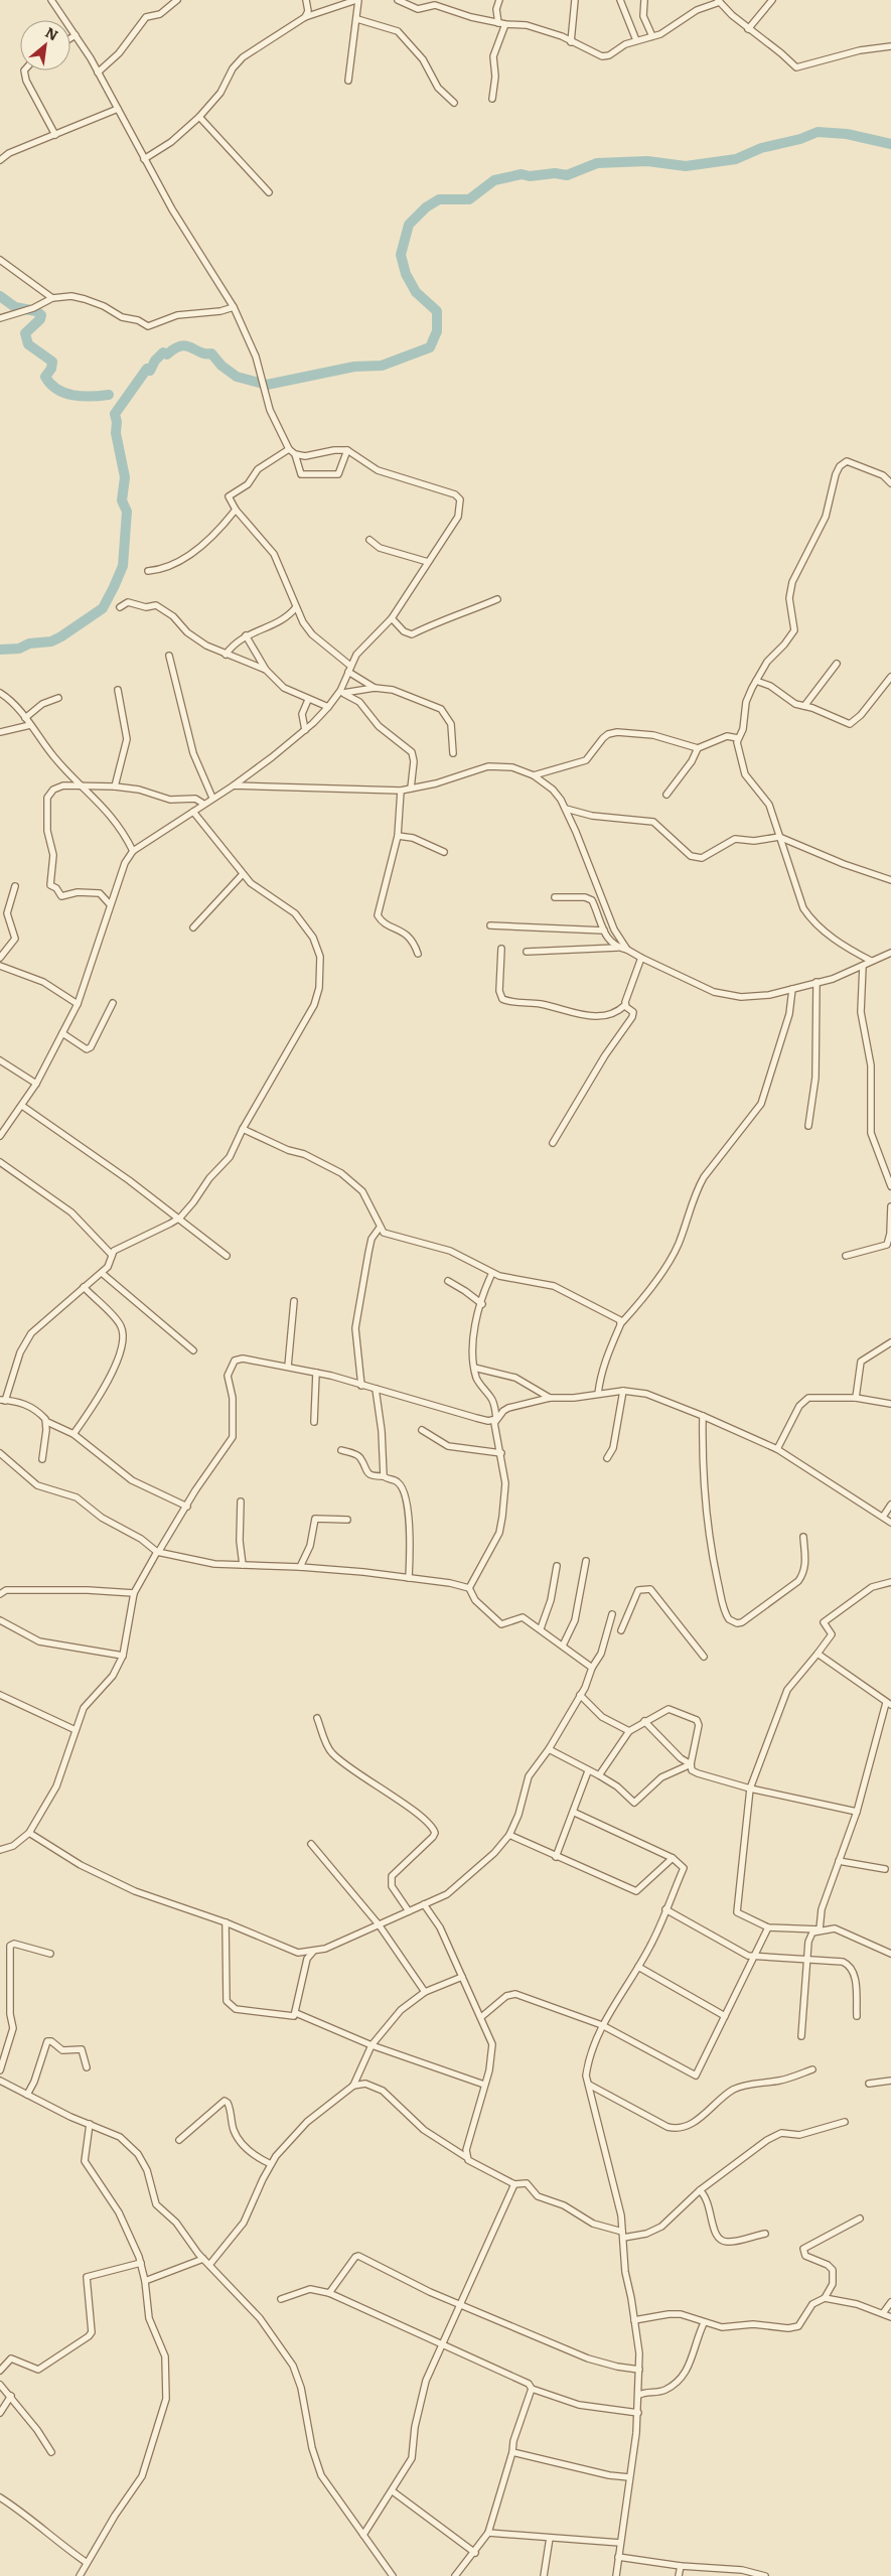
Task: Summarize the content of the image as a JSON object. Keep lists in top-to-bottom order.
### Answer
{
  "north": "top right"
}
